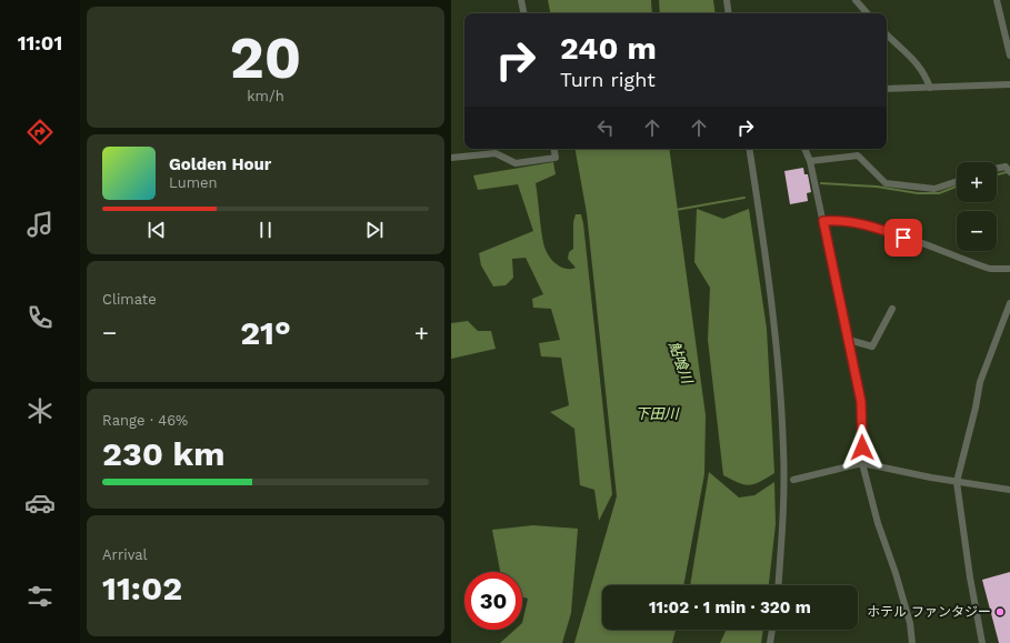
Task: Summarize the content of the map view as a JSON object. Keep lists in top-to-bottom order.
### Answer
{
  "water": ["鮎喰川", "下田川"],
  "places": ["ホテル ファンタジー"],
  "page": {
    "tabs": "11:01",
    "tile": [
      ["20", "km/h"],
      "Climate",
      ["Range · 46%", "230 km"],
      ["Arrival", "11:02"]
    ],
    "turn": ["240 m", "Turn right"],
    "song": ["Golden Hour", "Lumen"],
    "map_buttons": ["+", "−"],
    "heat": ["−", "21°", "+"],
    "limit": "30",
    "trip": "11:02 · 1 min · 320 m"
  }
}
